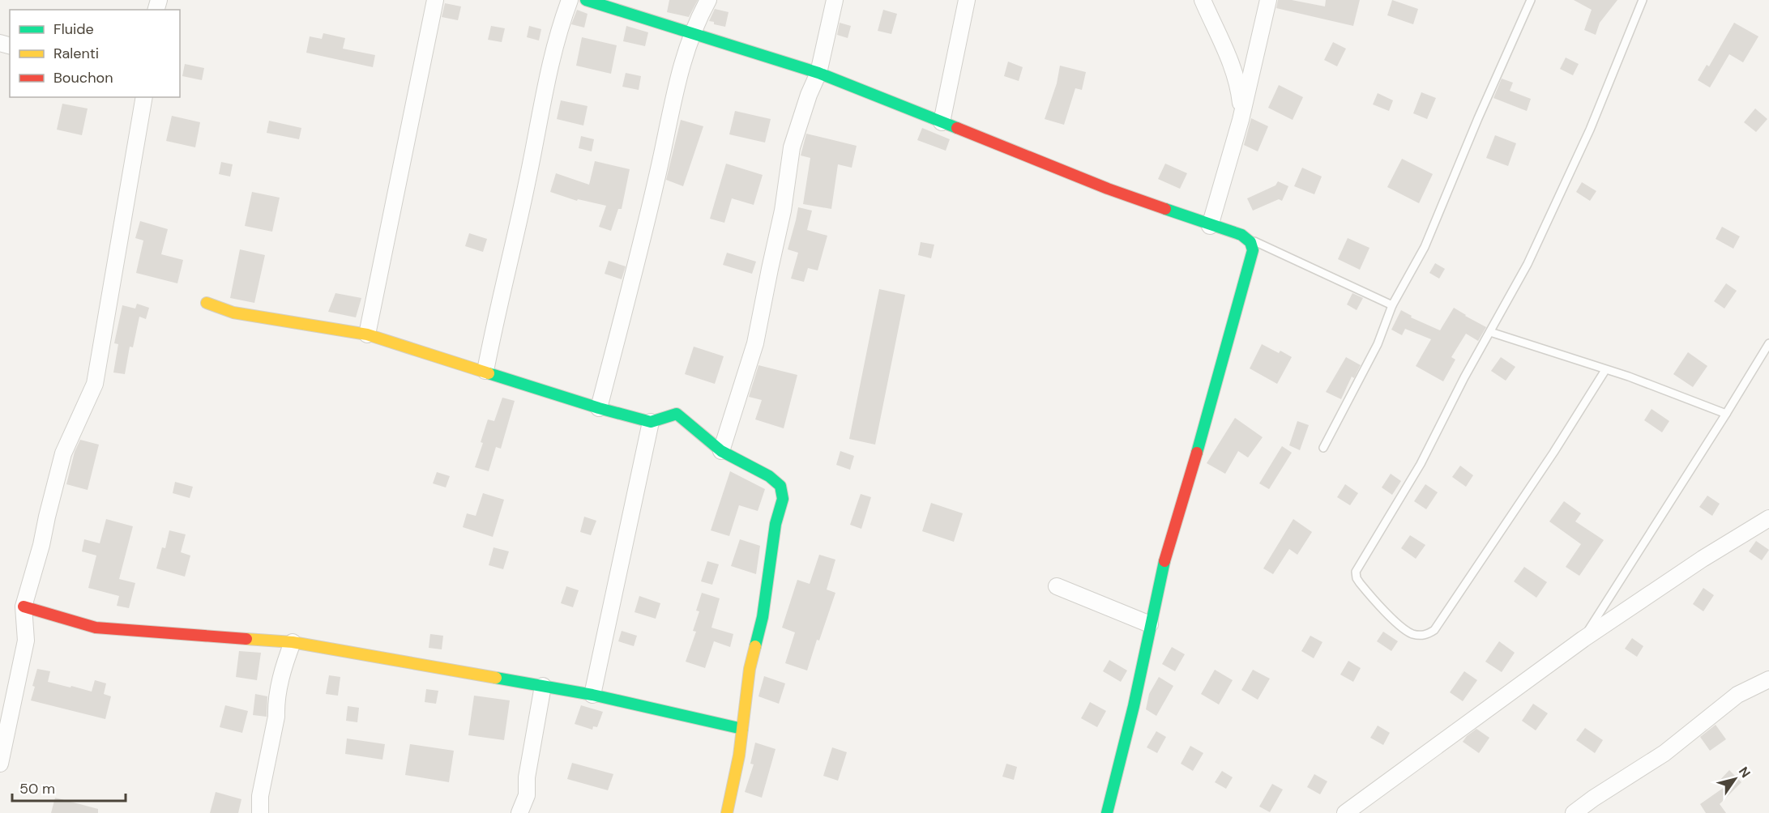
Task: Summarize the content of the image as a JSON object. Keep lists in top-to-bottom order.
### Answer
{
  "legend": ["Fluide", "Ralenti", "Bouchon"],
  "scale_bar": "50 m",
  "north": "top right"
}
